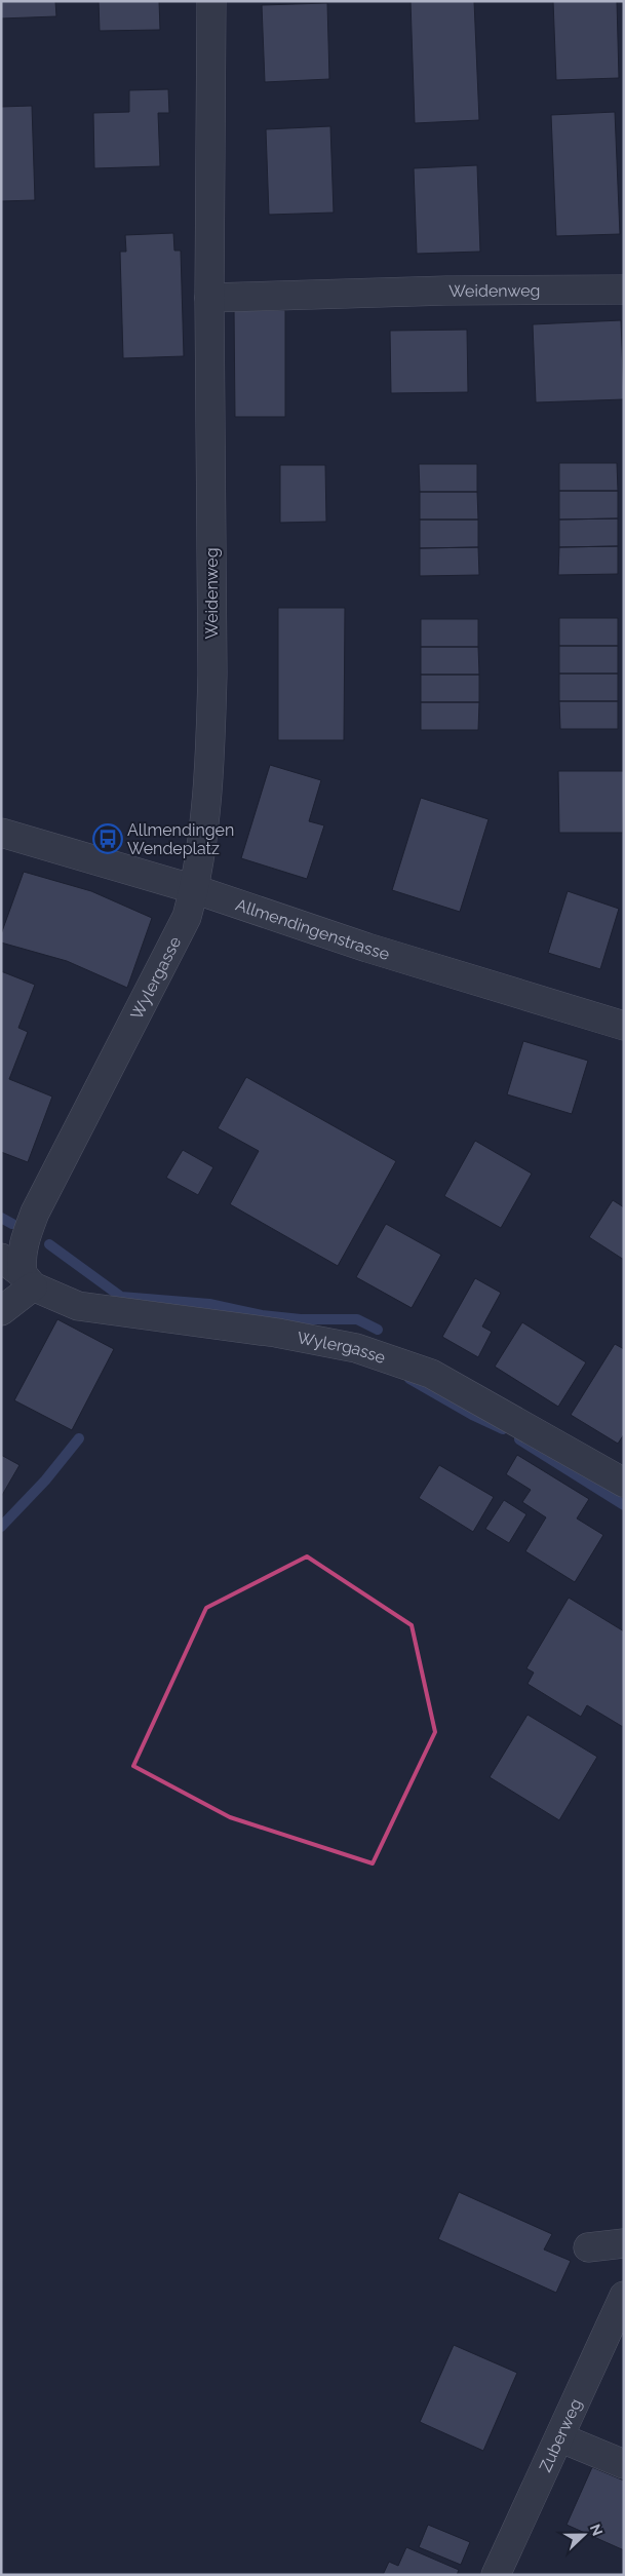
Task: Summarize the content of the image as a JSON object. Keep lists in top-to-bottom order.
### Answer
{
  "streets": {
    "street": [
      "Weidenweg",
      "Allmendingenstrasse",
      "Wylergasse",
      "Zuberweg"
    ]
  },
  "crossings": [
    ["Weidenweg", "Allmendingenstrasse"],
    ["Weidenweg", "Wylergasse"],
    ["Allmendingenstrasse", "Wylergasse"]
  ],
  "places": {
    "bus stop": ["Allmendingen Wendeplatz"]
  },
  "north": "right"
}
